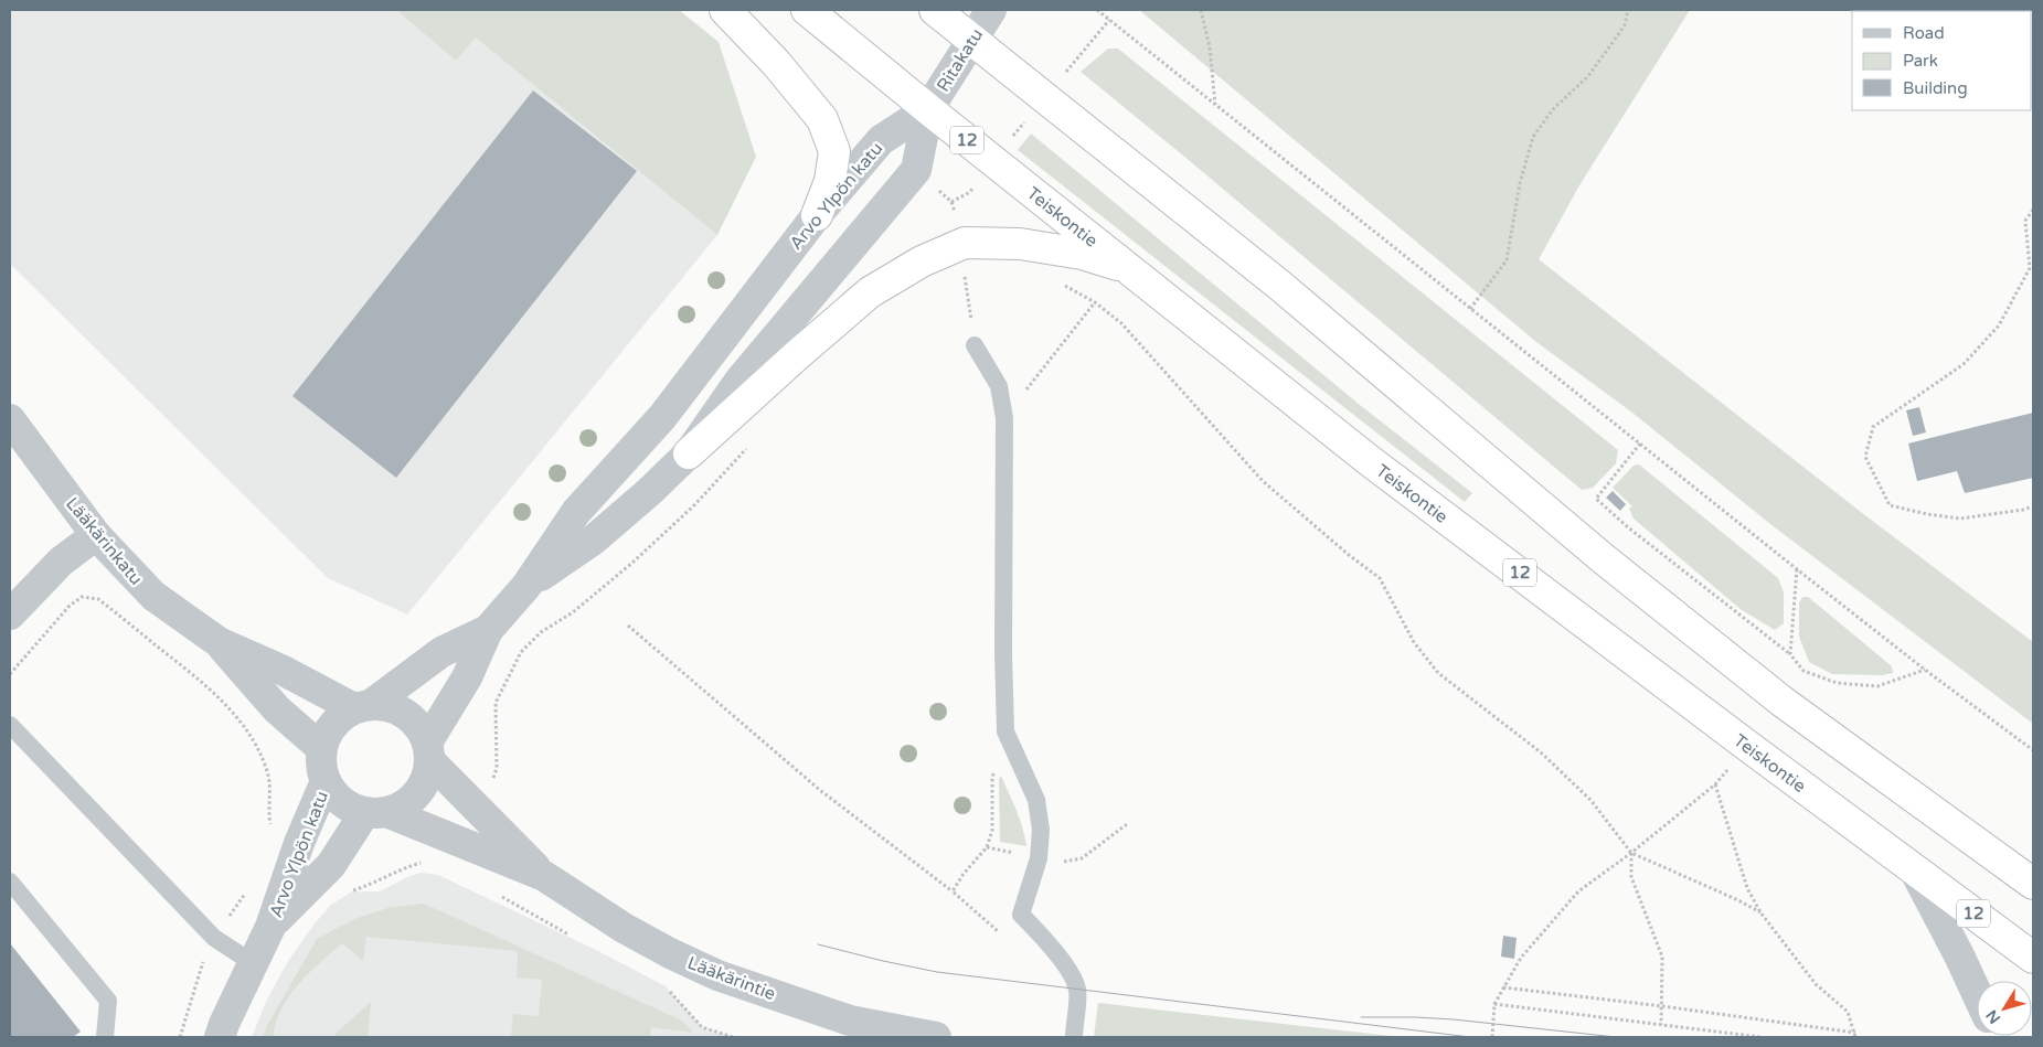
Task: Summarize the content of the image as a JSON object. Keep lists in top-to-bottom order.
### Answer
{
  "streets": {
    "highway": ["12", "Teiskontie"],
    "street": [
      "Ritakatu",
      "Arvo Ylpön katu",
      "Lääkärinkatu",
      "Lääkärintie"
    ]
  },
  "crossings": [
    ["Ritakatu", "Arvo Ylpön katu"],
    ["Ritakatu", "Teiskontie"],
    ["Arvo Ylpön katu", "Teiskontie"],
    ["Arvo Ylpön katu", "Lääkärinkatu"],
    ["Arvo Ylpön katu", "Lääkärintie"],
    ["Lääkärinkatu", "Lääkärintie"]
  ],
  "legend": ["Road", "Park", "Building"],
  "north": "bottom left"
}
